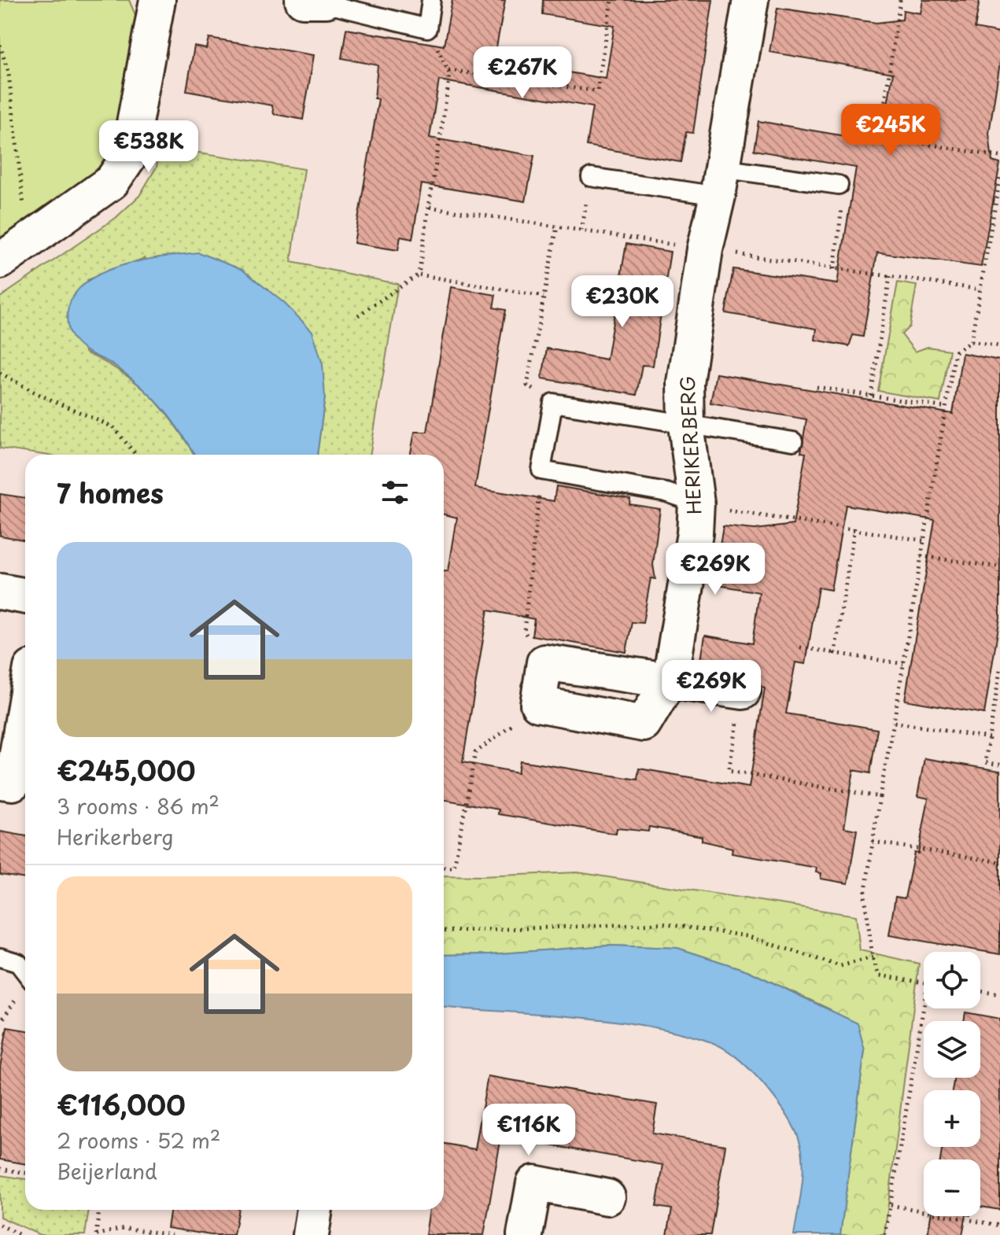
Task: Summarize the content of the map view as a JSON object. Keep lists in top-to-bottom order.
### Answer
{
  "streets": {
    "street": ["HERIKERBERG"]
  },
  "page": {
    "price": [
      "€267K",
      "€245K",
      "€538K",
      "€230K",
      "€269K",
      "€269K",
      "€116K"
    ],
    "heading": "7 homes",
    "list": [
      {
        "name": "€245,000",
        "note": "3 rooms · 86 m² · Herikerberg"
      },
      {
        "name": "€116,000",
        "note": "2 rooms · 52 m² · Beijerland"
      }
    ],
    "map_buttons": ["+", "−"]
  }
}
